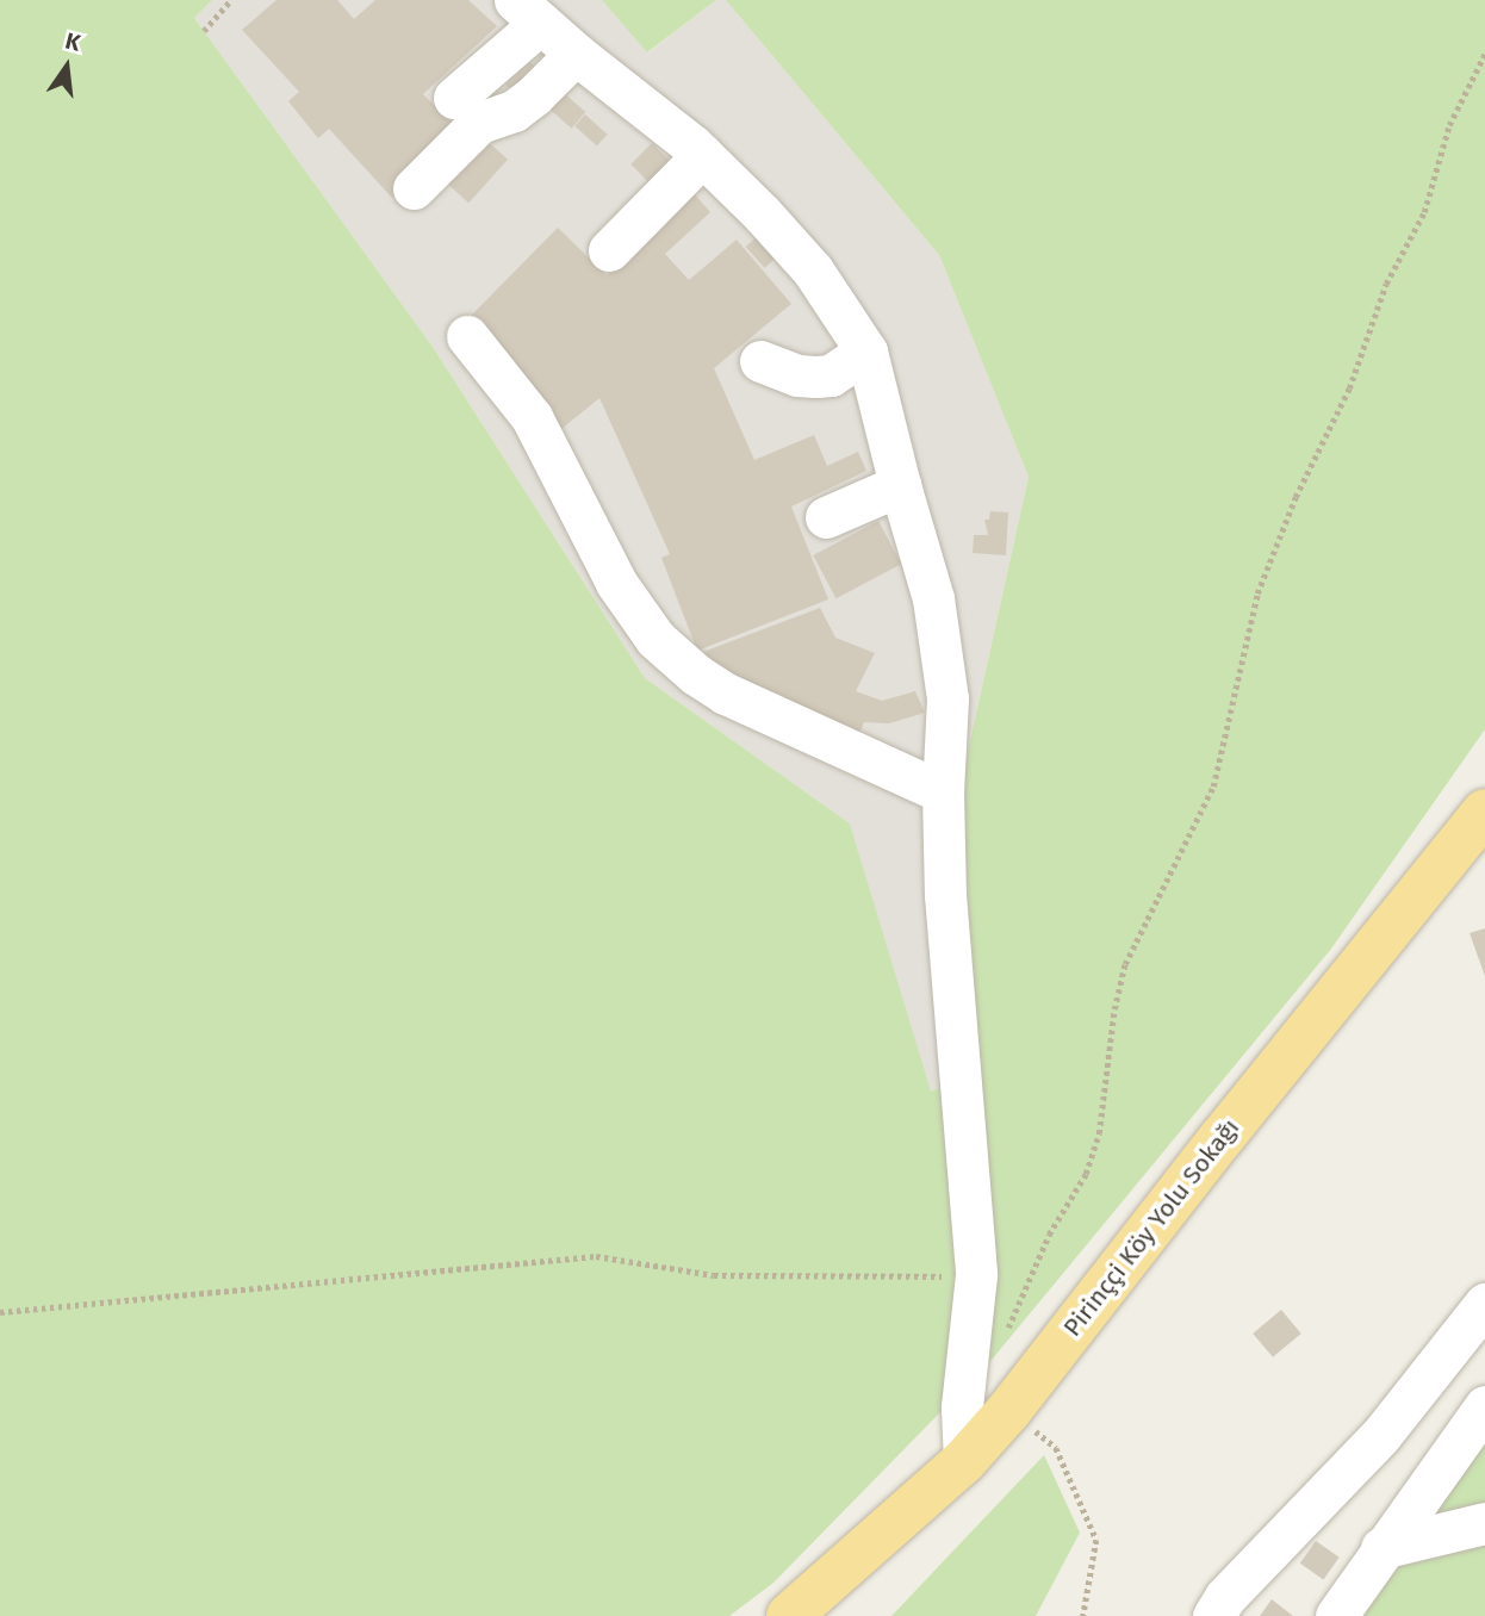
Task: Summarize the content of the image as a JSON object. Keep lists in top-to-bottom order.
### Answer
{
  "streets": {
    "main road": ["Pirinççi Köy Yolu Sokağı"]
  },
  "north": "top"
}
